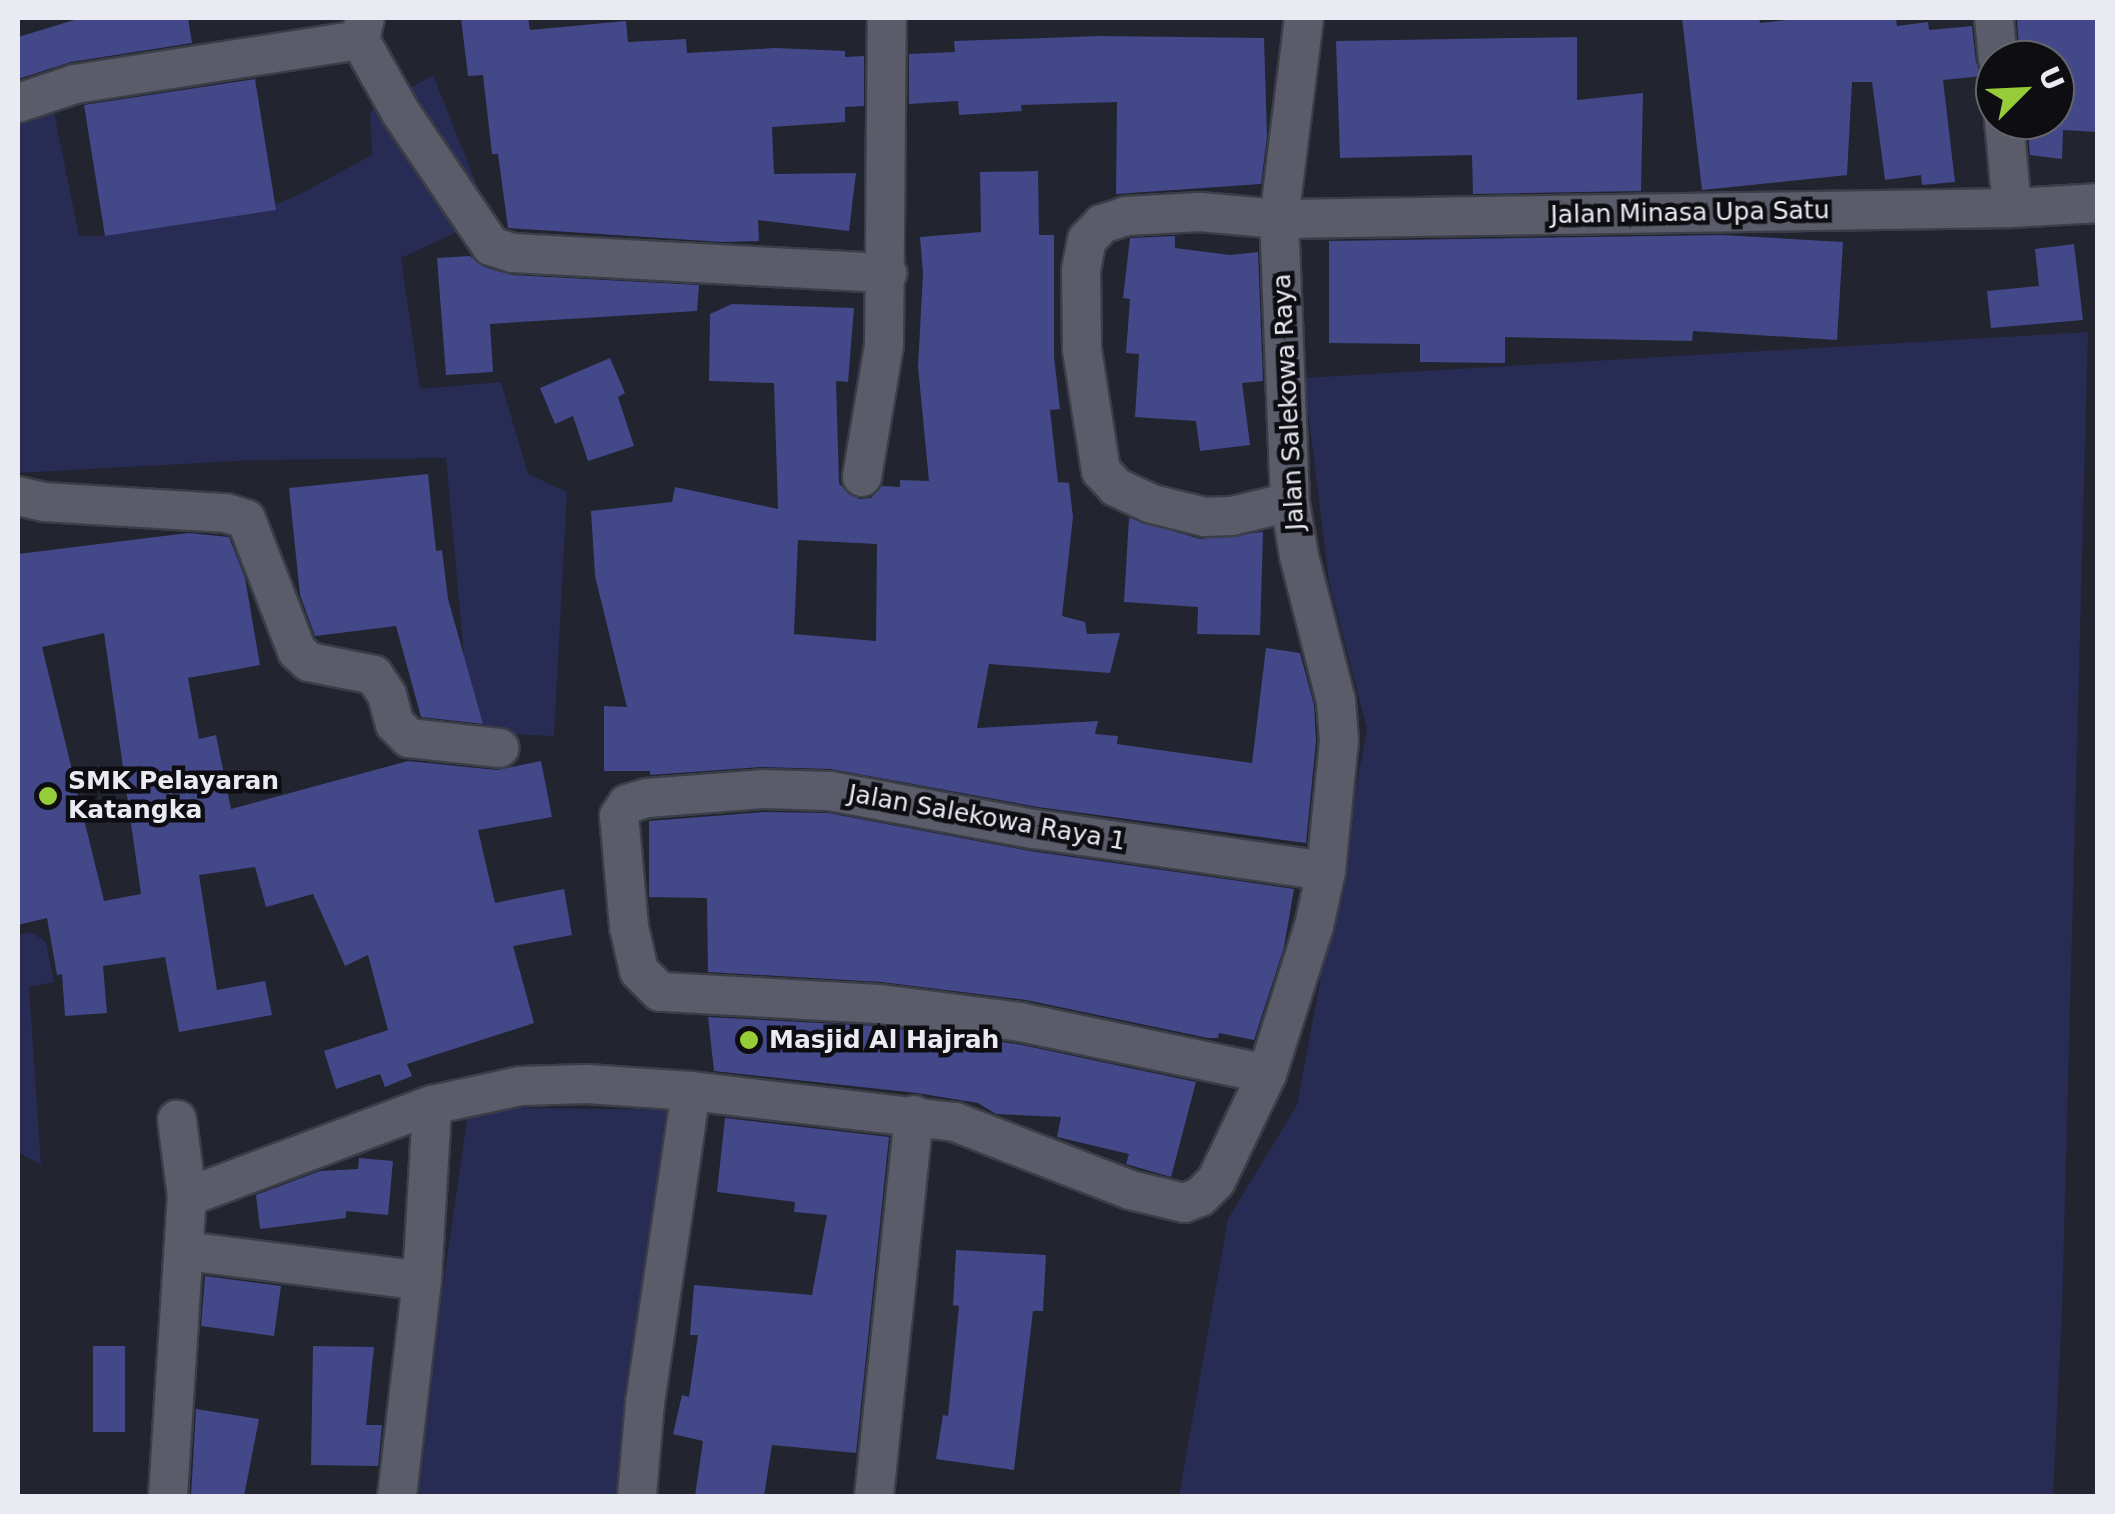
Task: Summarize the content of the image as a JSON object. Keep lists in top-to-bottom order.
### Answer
{
  "streets": {
    "street": ["Jalan Minasa Upa Satu", "Jalan Salekowa Raya", "Jalan Salekowa Raya 1"]
  },
  "crossings": [
    ["Jalan Minasa Upa Satu", "Jalan Salekowa Raya"],
    ["Jalan Salekowa Raya", "Jalan Salekowa Raya 1"]
  ],
  "places": ["SMK Pelayaran Katangka", "Masjid Al Hajrah"],
  "north": "top right"
}
